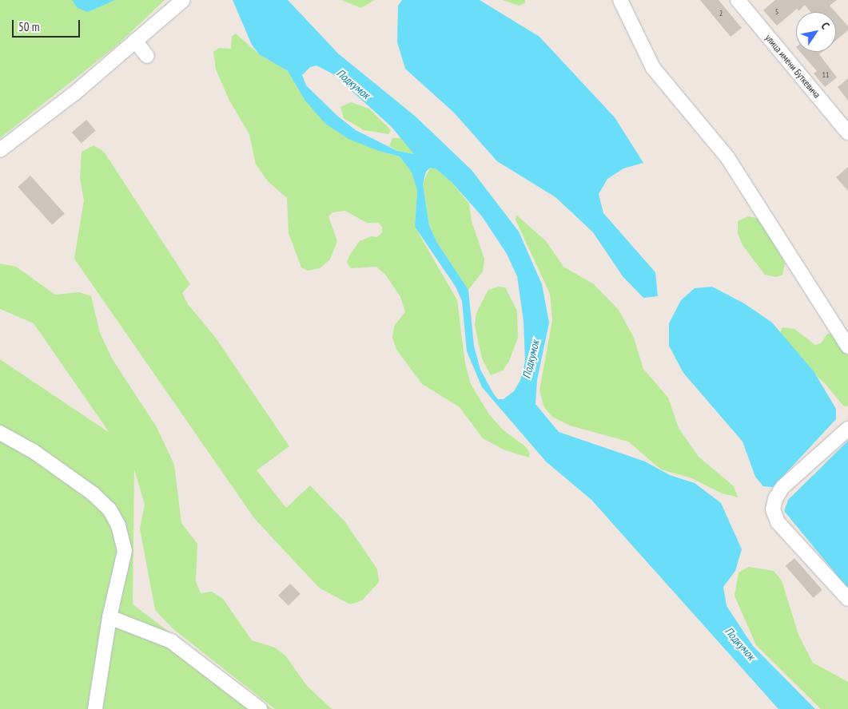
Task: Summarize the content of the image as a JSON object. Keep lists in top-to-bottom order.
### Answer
{
  "streets": {
    "street": ["улица имени Буткевича"]
  },
  "water": ["Подкумок"],
  "house_numbers": ["5", "2", "11"],
  "scale_bar": "50 m",
  "north": "top right"
}
